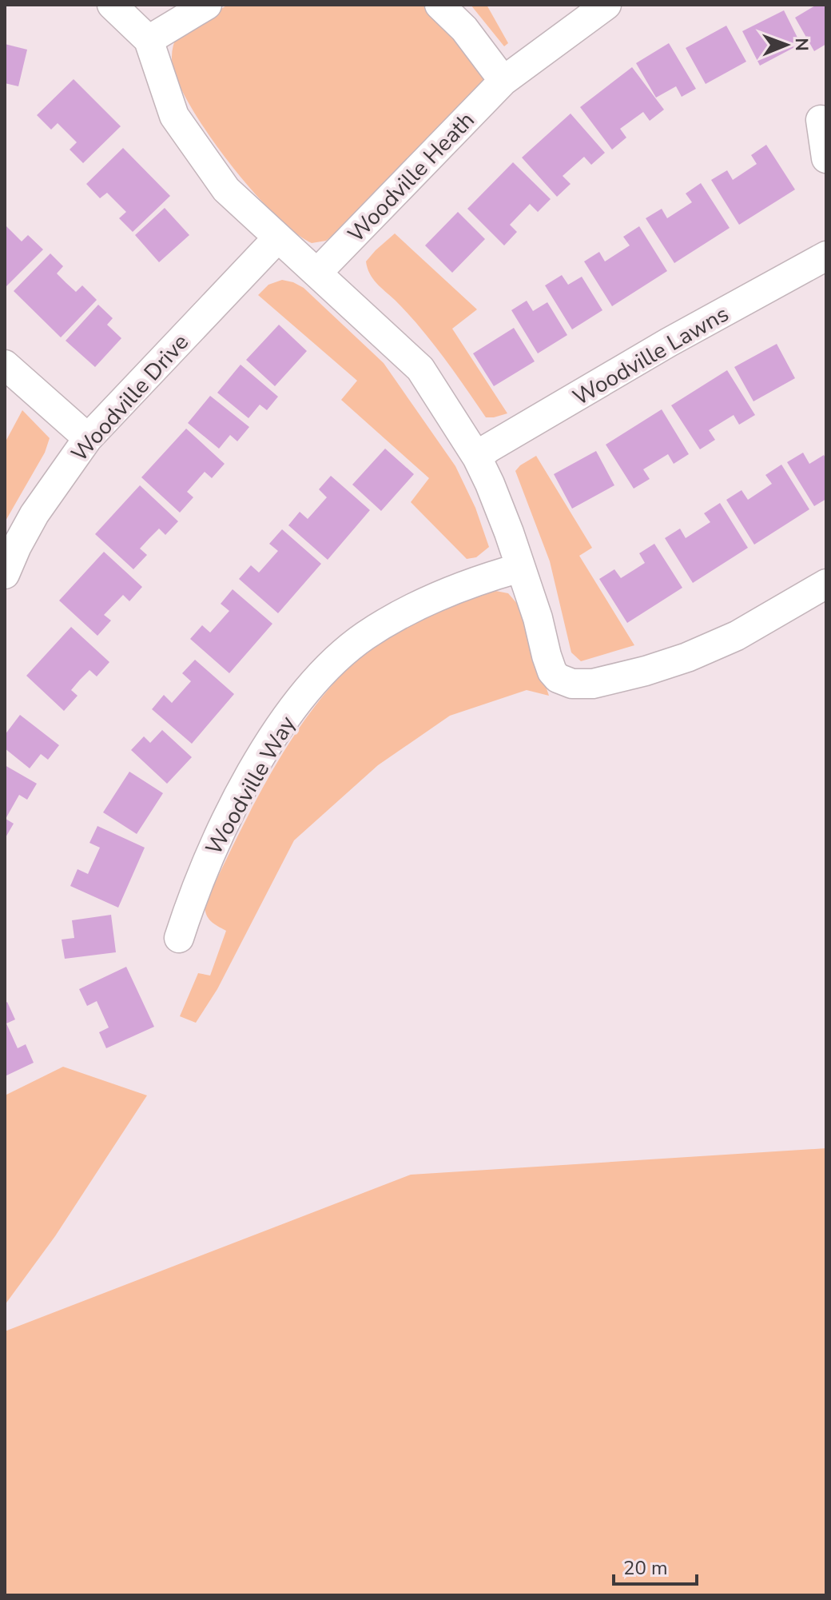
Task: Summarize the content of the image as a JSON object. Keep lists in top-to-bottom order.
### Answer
{
  "streets": {
    "street": [
      "Woodville Heath",
      "Woodville Lawns",
      "Woodville Drive",
      "Woodville Way"
    ]
  },
  "scale_bar": "20 m",
  "north": "right"
}
